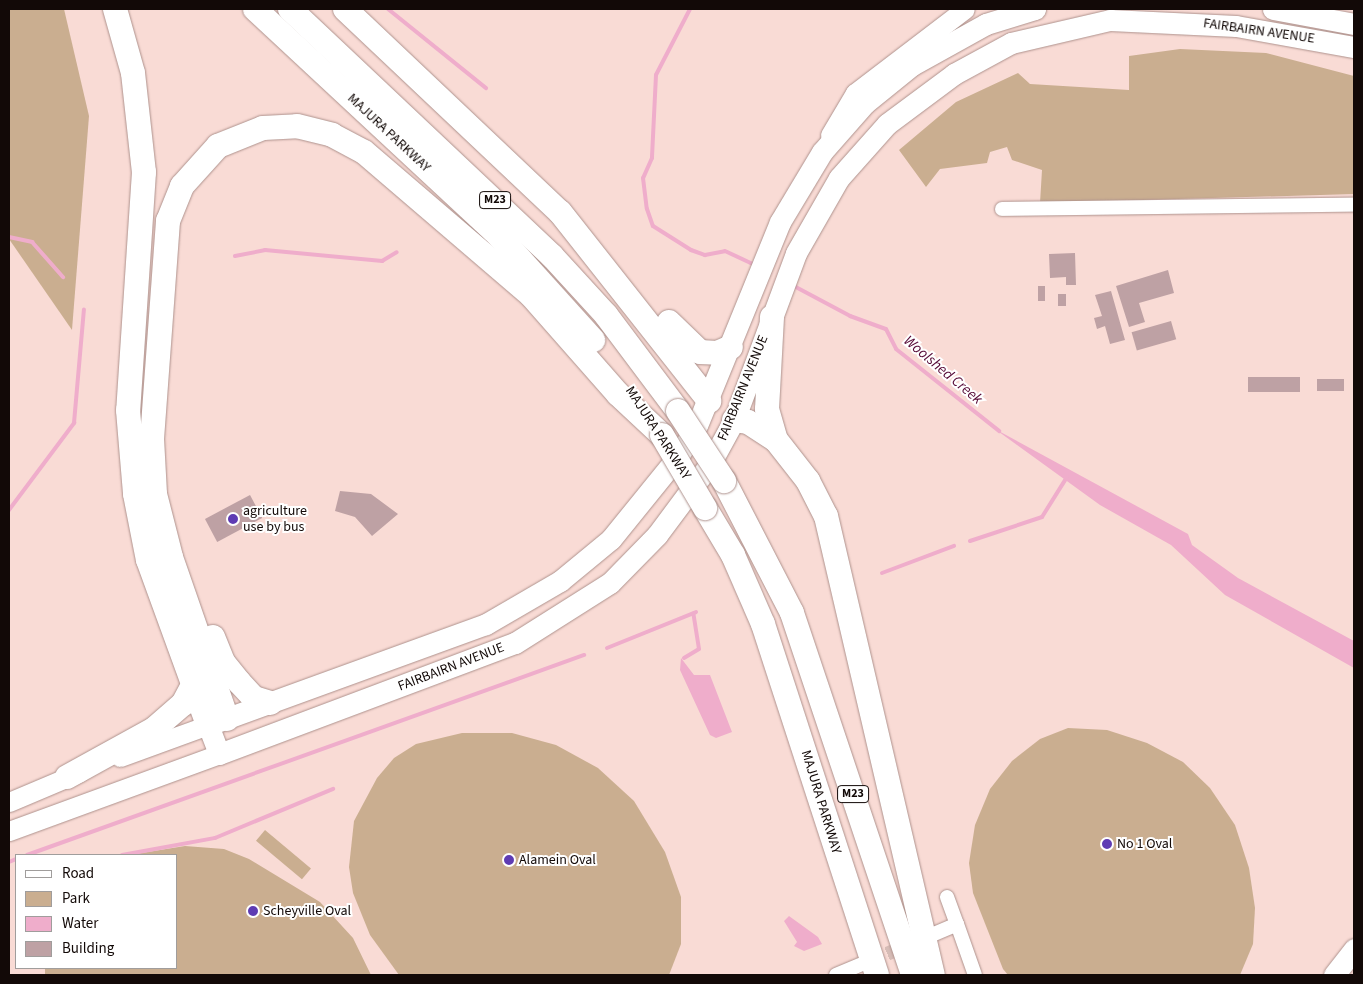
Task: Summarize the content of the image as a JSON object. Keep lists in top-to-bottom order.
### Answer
{
  "streets": {
    "highway": ["MAJURA PARKWAY", "M23"],
    "main road": ["FAIRBAIRN AVENUE"]
  },
  "water": ["Woolshed Creek"],
  "places": [
    "agriculture use by bus",
    "No 1 Oval",
    "Alamein Oval",
    "Scheyville Oval"
  ],
  "legend": [
    "Road",
    "Park",
    "Water",
    "Building"
  ]
}
